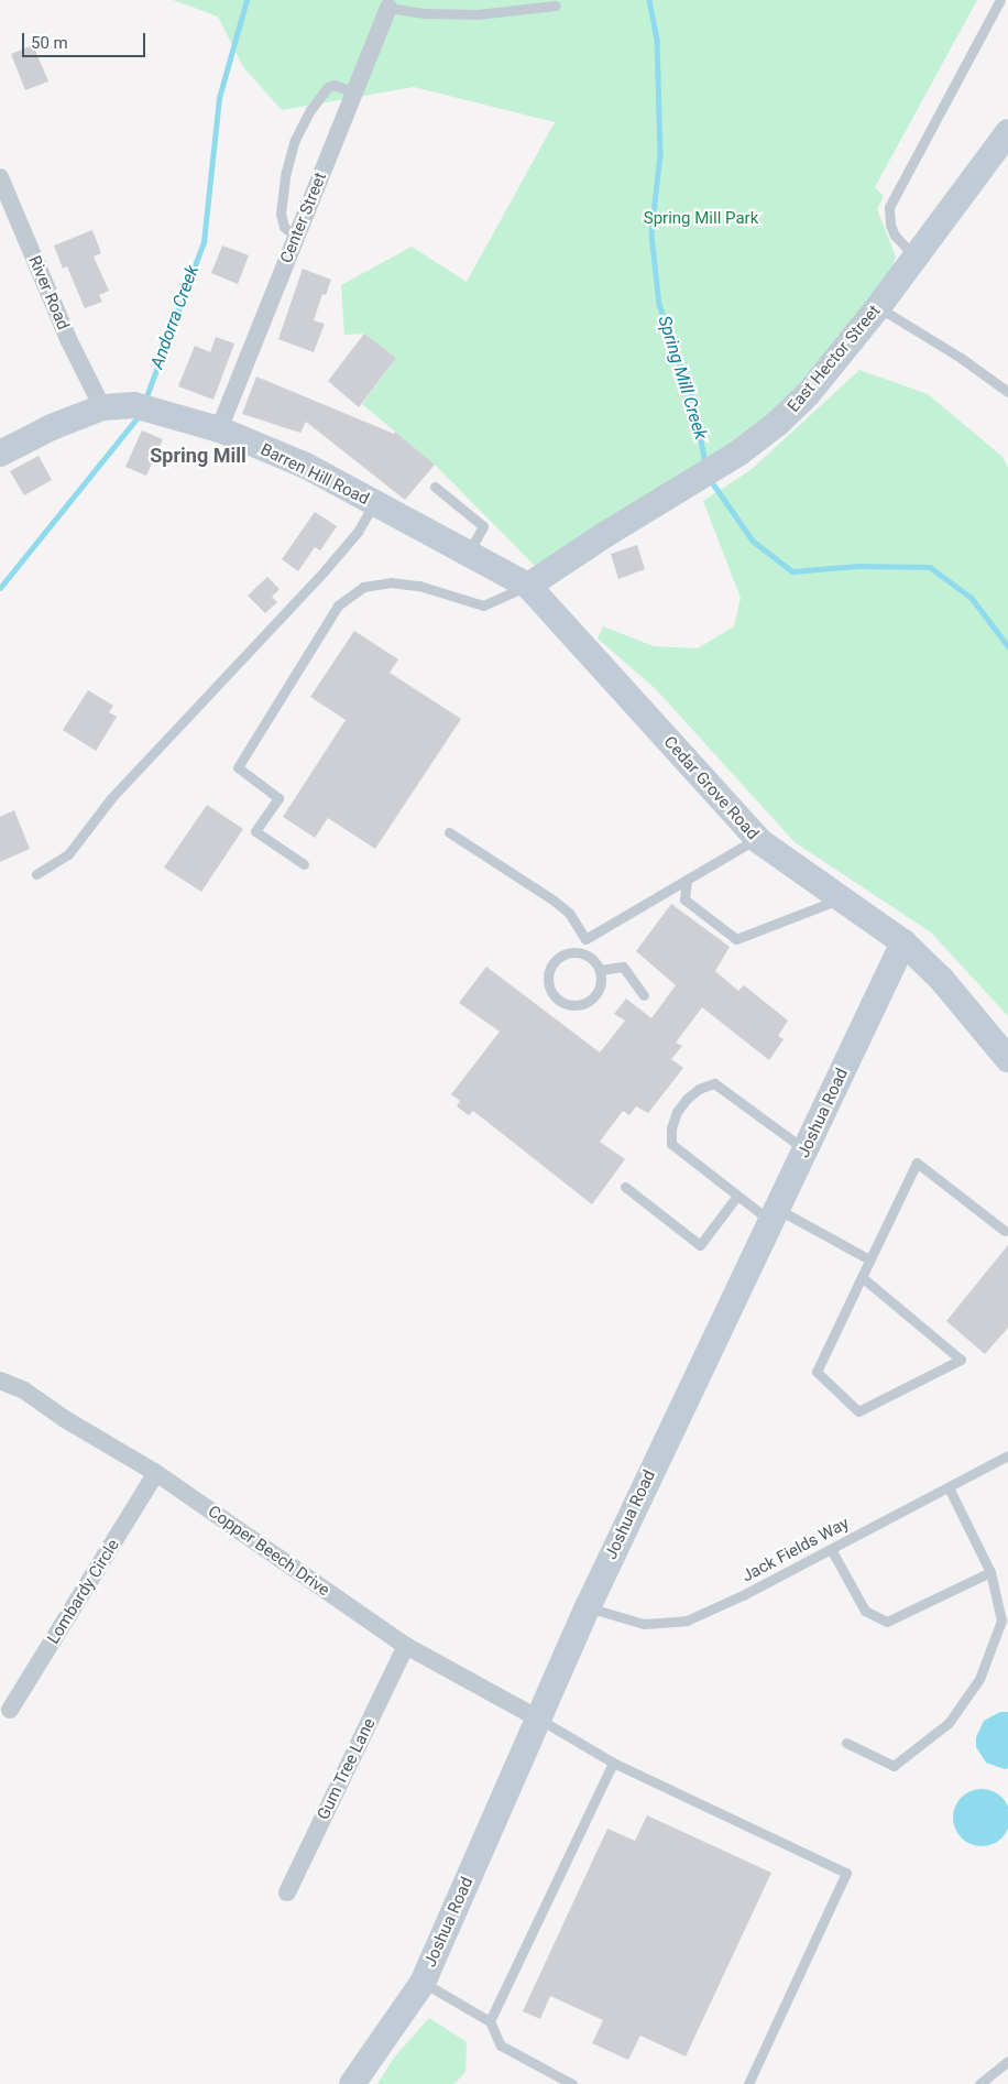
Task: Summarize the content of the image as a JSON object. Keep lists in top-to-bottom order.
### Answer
{
  "streets": {
    "main road": [
      "East Hector Street",
      "Barren Hill Road",
      "Cedar Grove Road",
      "Joshua Road"
    ],
    "street": [
      "Center Street",
      "River Road",
      "Copper Beech Drive",
      "Lombardy Circle",
      "Gum Tree Lane"
    ],
    "lane": ["Jack Fields Way"]
  },
  "crossings": [
    ["Center Street", "Barren Hill Road"],
    ["River Road", "Barren Hill Road"],
    ["East Hector Street", "Barren Hill Road"],
    ["East Hector Street", "Cedar Grove Road"],
    ["Barren Hill Road", "Cedar Grove Road"],
    ["Cedar Grove Road", "Joshua Road"],
    ["Joshua Road", "Jack Fields Way"],
    ["Joshua Road", "Copper Beech Drive"],
    ["Copper Beech Drive", "Lombardy Circle"],
    ["Copper Beech Drive", "Gum Tree Lane"]
  ],
  "districts": ["Spring Mill"],
  "water": ["Andorra Creek", "Spring Mill Creek"],
  "parks": ["Spring Mill Park"],
  "scale_bar": "50 m"
}
